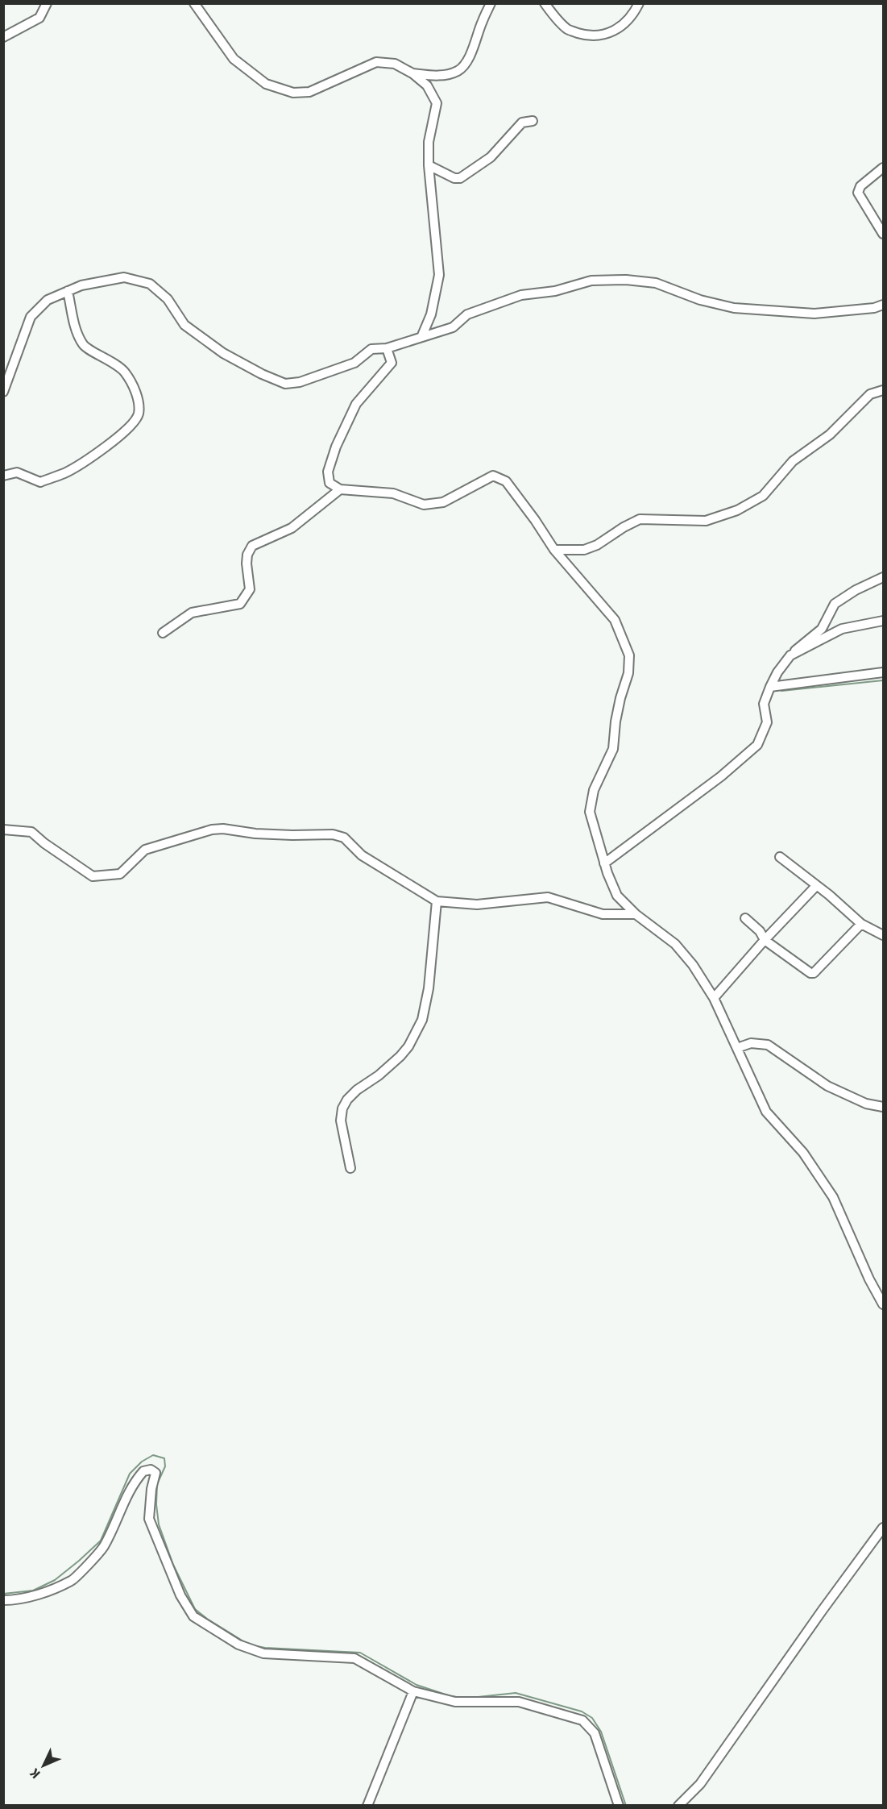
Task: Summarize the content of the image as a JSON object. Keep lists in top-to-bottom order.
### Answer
{
  "north": "bottom left"
}
